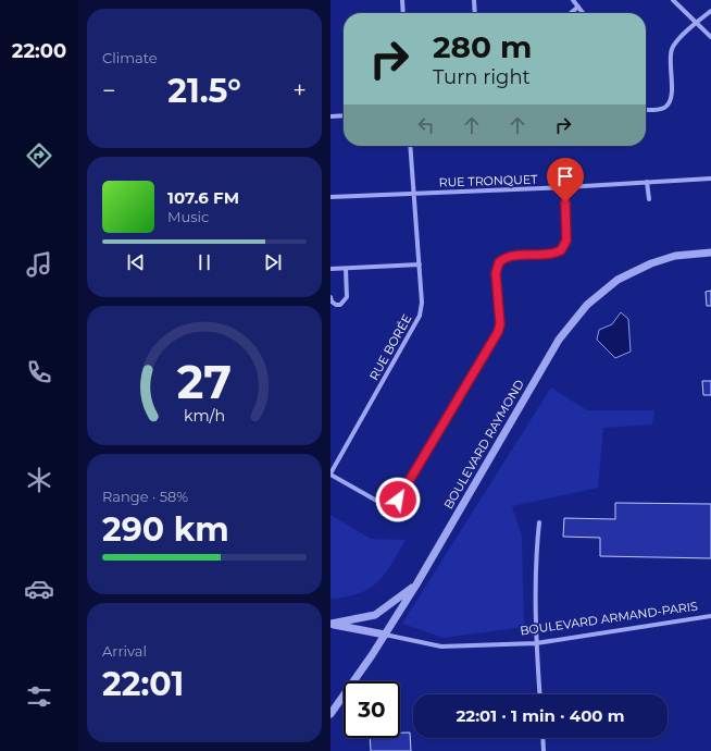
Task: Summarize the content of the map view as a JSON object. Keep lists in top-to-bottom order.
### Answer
{
  "streets": {
    "street": [
      "RUE TRONQUET",
      "RUE BORÉE",
      "BOULEVARD RAYMOND",
      "BOULEVARD ARMAND-PARIS"
    ]
  },
  "crossings": [
    ["RUE TRONQUET", "RUE BORÉE"],
    ["BOULEVARD RAYMOND", "BOULEVARD ARMAND-PARIS"]
  ],
  "page": {
    "tabs": "22:00",
    "tile": [
      "Climate",
      ["Range · 58%", "290 km"],
      ["Arrival", "22:01"]
    ],
    "turn": ["280 m", "Turn right"],
    "heat": ["−", "21.5°", "+"],
    "song": ["107.6 FM", "Music"],
    "limit": "30",
    "trip": "22:01 · 1 min · 400 m",
    "gauge": ["27", "km/h"]
  }
}
